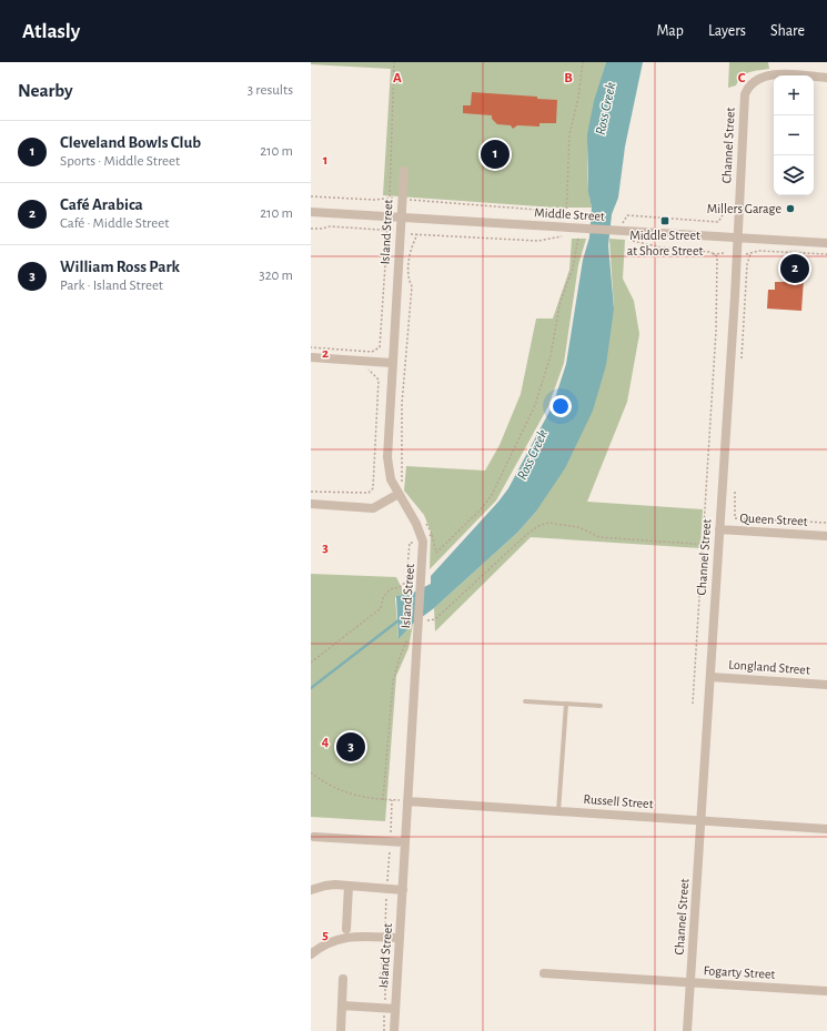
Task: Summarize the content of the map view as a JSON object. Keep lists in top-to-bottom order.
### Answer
{
  "streets": {
    "street": [
      "Channel Street",
      "Middle Street",
      "Island Street",
      "Queen Street",
      "Longland Street",
      "Russell Street",
      "Fogarty Street"
    ]
  },
  "crossings": [
    ["Channel Street", "Middle Street"],
    ["Channel Street", "Queen Street"],
    ["Channel Street", "Longland Street"],
    ["Channel Street", "Russell Street"],
    ["Channel Street", "Fogarty Street"],
    ["Middle Street", "Island Street"],
    ["Island Street", "Russell Street"]
  ],
  "water": ["Ross Creek"],
  "places": {
    "other": ["Millers Garage"],
    "transit": ["Middle Street at Shore Street"]
  },
  "page": {
    "header": "Atlasly",
    "nav": ["Map", "Layers", "Share"],
    "heading": ["Nearby", "3 results"],
    "map_buttons": ["+", "−"],
    "list": [
      {
        "mark": "1",
        "name": "Cleveland Bowls Club",
        "note": "Sports · Middle Street",
        "value": "210 m"
      },
      {
        "mark": "2",
        "name": "Café Arabica",
        "note": "Café · Middle Street",
        "value": "210 m"
      },
      {
        "mark": "3",
        "name": "William Ross Park",
        "note": "Park · Island Street",
        "value": "320 m"
      }
    ],
    "pins": ["1", "2", "3"]
  },
  "grid": {
    "columns": ["A", "B", "C"],
    "rows": [
      "1",
      "2",
      "3",
      "4",
      "5"
    ]
  }
}
